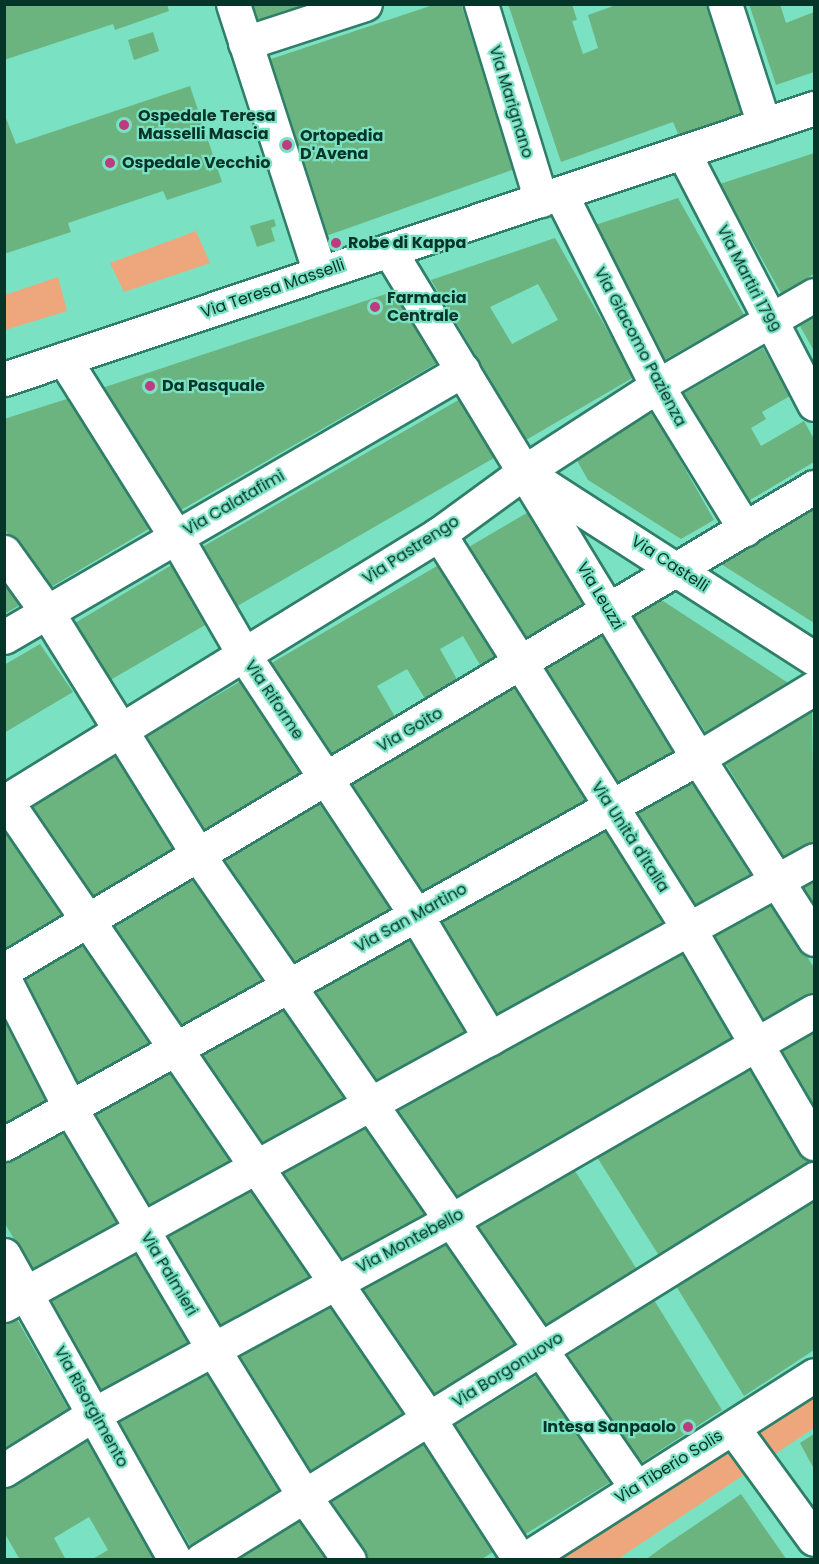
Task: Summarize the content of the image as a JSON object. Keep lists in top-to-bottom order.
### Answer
{
  "streets": {
    "street": [
      "Via Marignano",
      "Via Martiri 1799",
      "Via Teresa Masselli",
      "Via Giacomo Pazienza",
      "Via Calatafimi",
      "Via Pastrengo",
      "Via Castelli",
      "Via Leuzzi",
      "Via Riforme",
      "Via Goito",
      "Via Unità d'Italia",
      "Via San Martino",
      "Via Montebello",
      "Via Palmieri",
      "Via Borgonuovo",
      "Via Risorgimento",
      "Via Tiberio Solis"
    ]
  },
  "crossings": [
    ["Via Marignano", "Via Teresa Masselli"],
    ["Via Marignano", "Via Giacomo Pazienza"],
    ["Via Martiri 1799", "Via Teresa Masselli"],
    ["Via Martiri 1799", "Via Pastrengo"],
    ["Via Teresa Masselli", "Via Giacomo Pazienza"],
    ["Via Teresa Masselli", "Via Leuzzi"],
    ["Via Teresa Masselli", "Via Riforme"],
    ["Via Giacomo Pazienza", "Via Pastrengo"],
    ["Via Giacomo Pazienza", "Via Goito"],
    ["Via Calatafimi", "Via Leuzzi"],
    ["Via Calatafimi", "Via Riforme"],
    ["Via Pastrengo", "Via Castelli"],
    ["Via Pastrengo", "Via Leuzzi"],
    ["Via Pastrengo", "Via Riforme"],
    ["Via Pastrengo", "Via Unità d'Italia"],
    ["Via Castelli", "Via Leuzzi"],
    ["Via Castelli", "Via Goito"],
    ["Via Leuzzi", "Via Goito"],
    ["Via Leuzzi", "Via San Martino"],
    ["Via Riforme", "Via Goito"],
    ["Via Riforme", "Via San Martino"],
    ["Via Goito", "Via Unità d'Italia"],
    ["Via Unità d'Italia", "Via San Martino"],
    ["Via Unità d'Italia", "Via Montebello"],
    ["Via San Martino", "Via Palmieri"],
    ["Via Montebello", "Via Palmieri"],
    ["Via Montebello", "Via Risorgimento"],
    ["Via Palmieri", "Via Borgonuovo"]
  ],
  "places": [
    "Ospedale Teresa Masselli Mascia",
    "Ortopedia D'Avena",
    "Ospedale Vecchio",
    "Robe di Kappa",
    "Farmacia Centrale",
    "Da Pasquale",
    "Intesa Sanpaolo"
  ]
}
